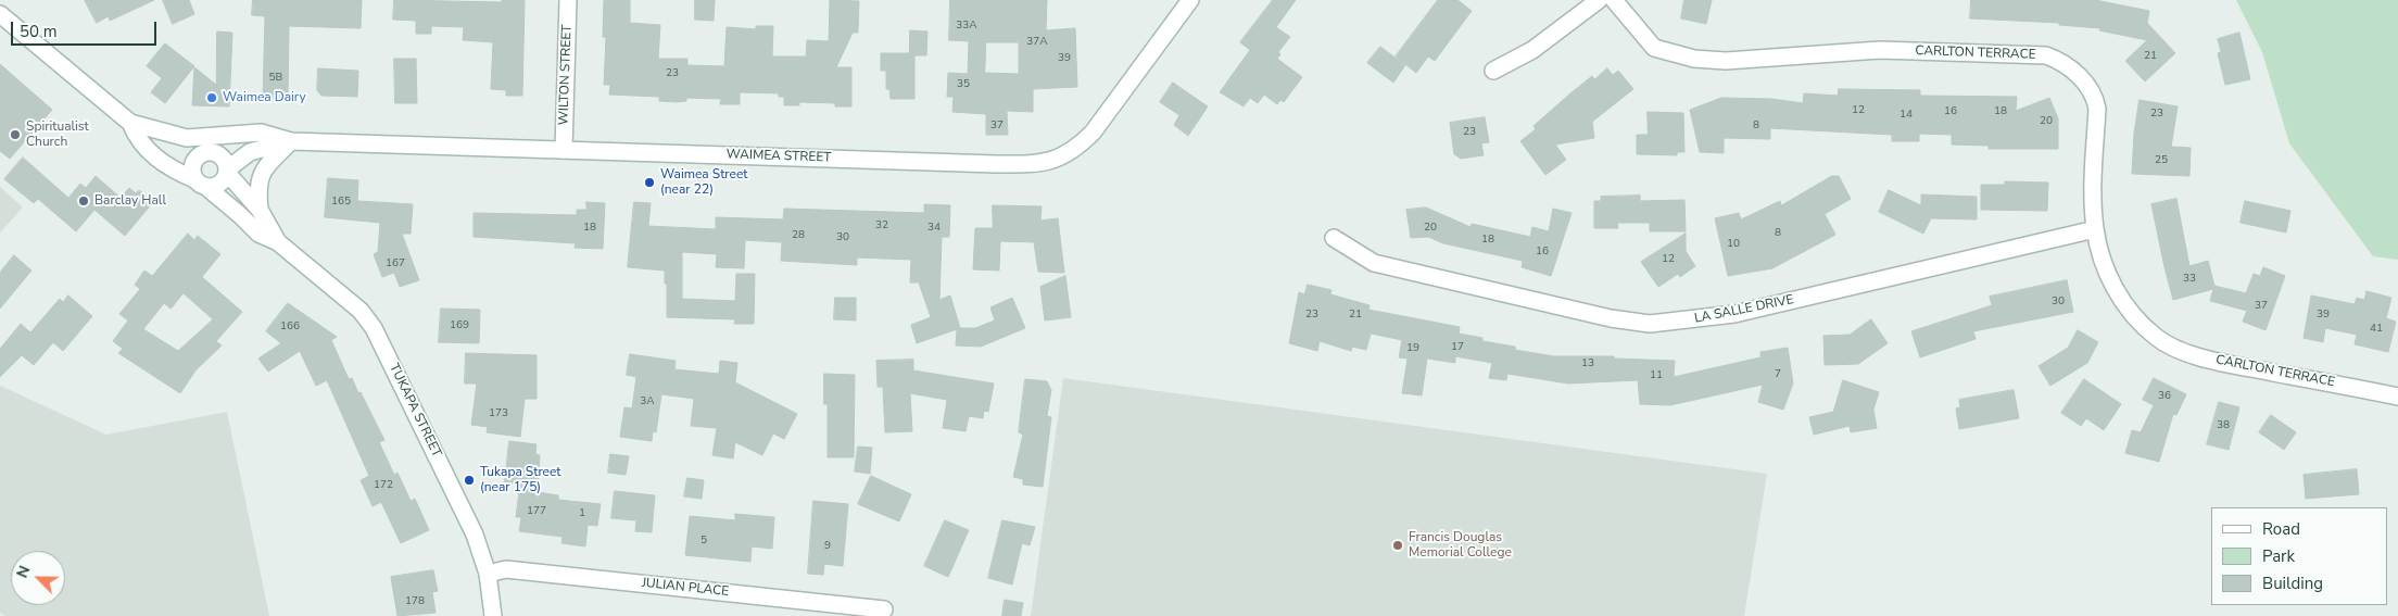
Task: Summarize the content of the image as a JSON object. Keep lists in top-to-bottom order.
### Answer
{
  "streets": {
    "street": [
      "CARLTON TERRACE",
      "WILTON STREET",
      "WAIMEA STREET",
      "LA SALLE DRIVE",
      "TUKAPA STREET",
      "JULIAN PLACE"
    ]
  },
  "crossings": [
    ["CARLTON TERRACE", "LA SALLE DRIVE"],
    ["WILTON STREET", "WAIMEA STREET"],
    ["WAIMEA STREET", "TUKAPA STREET"],
    ["TUKAPA STREET", "JULIAN PLACE"]
  ],
  "places": [
    "Waimea Dairy",
    "Spiritualist Church",
    "Waimea Street (near 22)",
    "Barclay Hall",
    "Tukapa Street (near 175)",
    "Francis Douglas Memorial College"
  ],
  "house_numbers": [
    "33A",
    "37A",
    "21",
    "39",
    "23",
    "5B",
    "35",
    "12",
    "16",
    "18",
    "23",
    "14",
    "20",
    "37",
    "8",
    "23",
    "25",
    "165",
    "32",
    "18",
    "34",
    "20",
    "8",
    "28",
    "30",
    "18",
    "10",
    "16",
    "12",
    "167",
    "33",
    "30",
    "37",
    "23",
    "21",
    "39",
    "169",
    "166",
    "41",
    "17",
    "19",
    "13",
    "7",
    "11",
    "36",
    "3A",
    "173",
    "38",
    "172",
    "177",
    "1",
    "5",
    "9",
    "178"
  ],
  "legend": ["Road", "Park", "Building"],
  "scale_bar": "50 m",
  "north": "top left"
}
